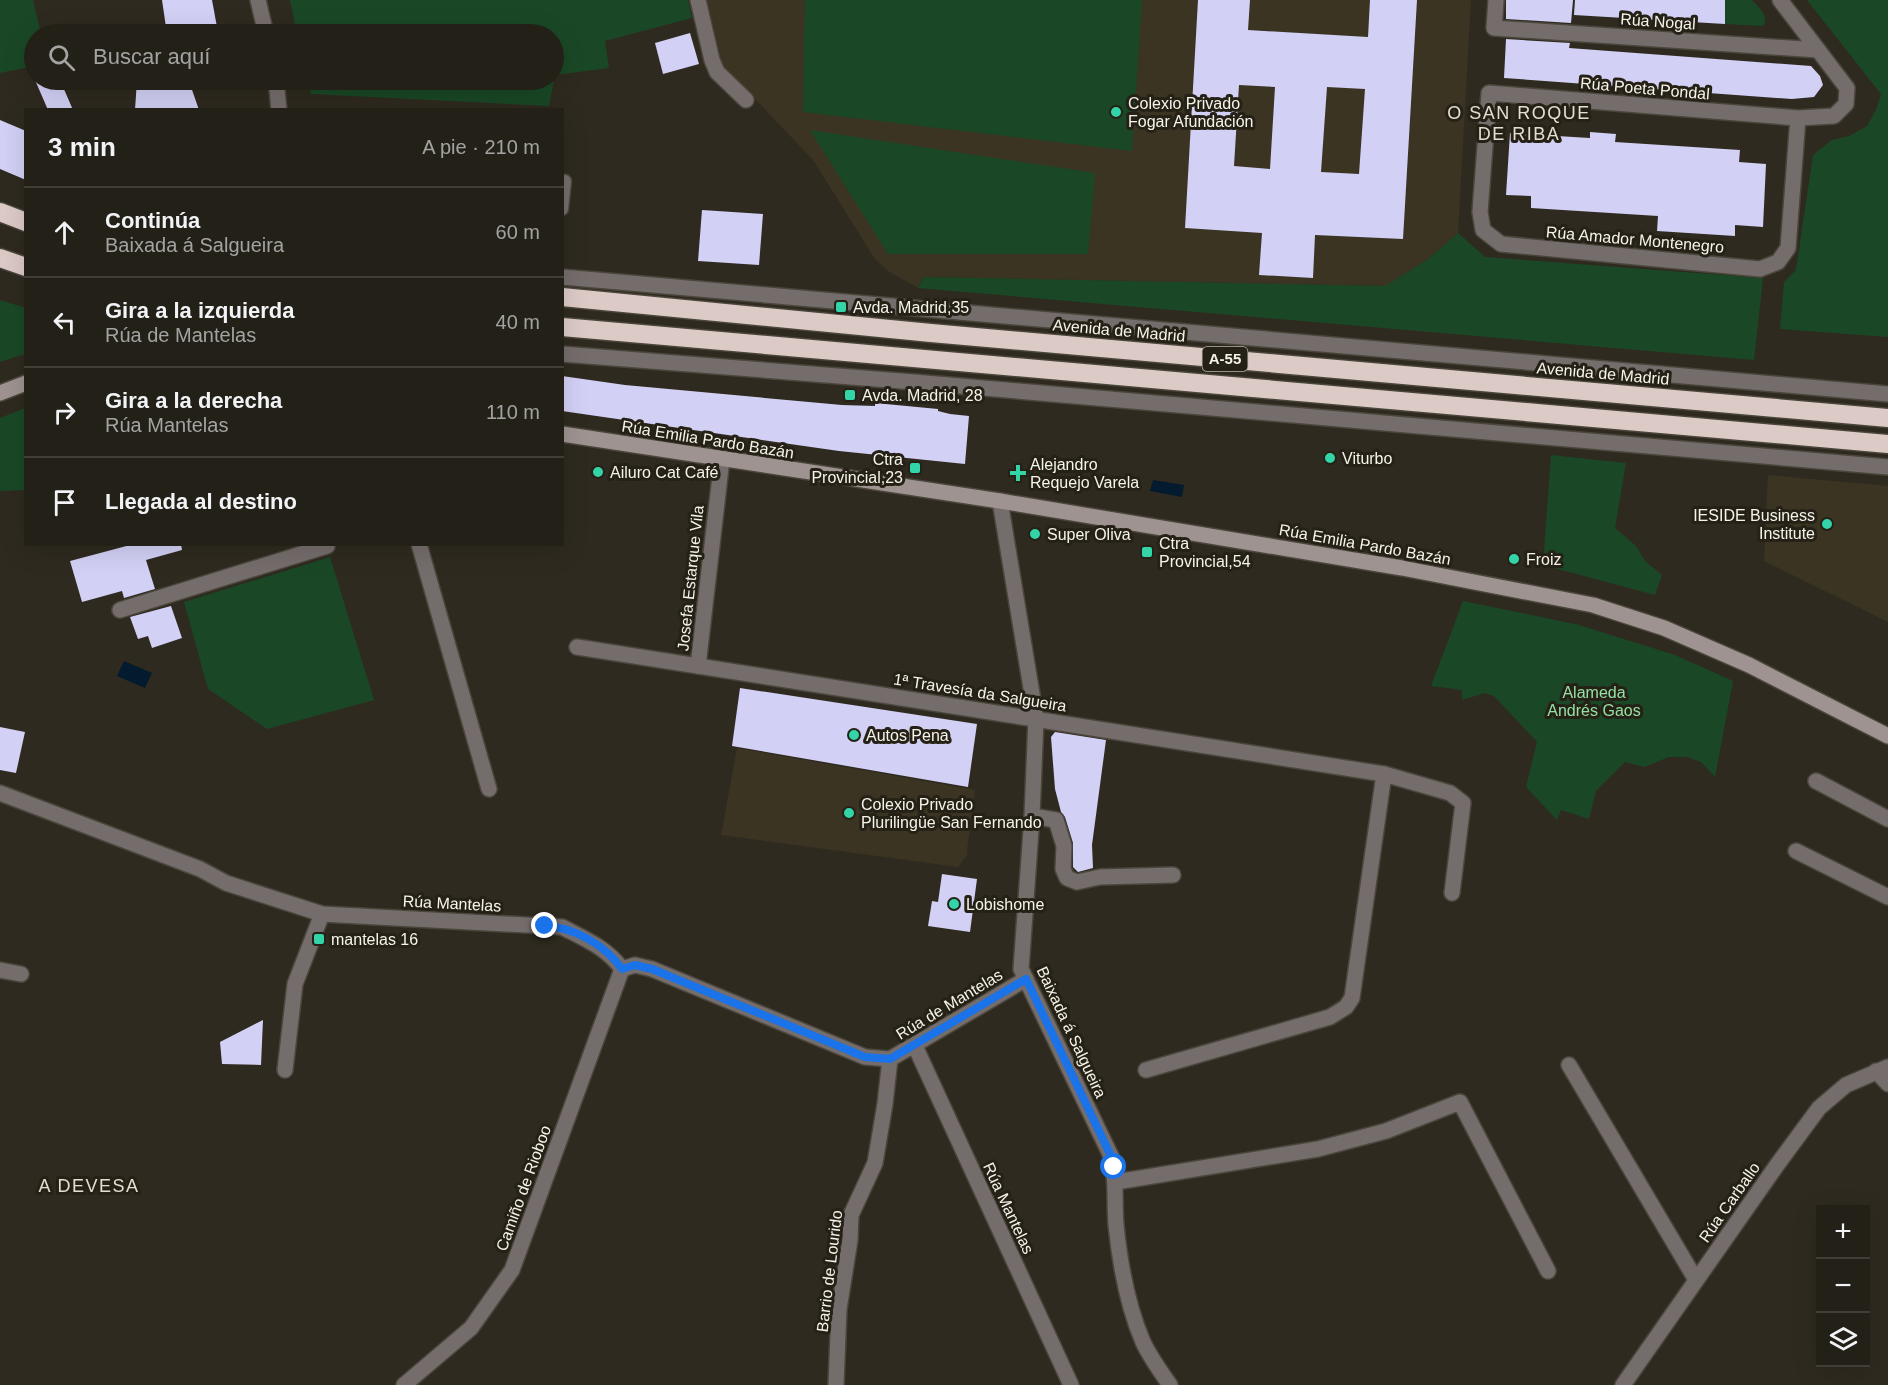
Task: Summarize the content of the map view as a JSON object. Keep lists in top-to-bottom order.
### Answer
{
  "streets": {
    "highway": ["Avenida de Madrid", "A-55"],
    "street": [
      "Rúa Nogal",
      "Rúa Poeta Pondal",
      "Rúa Amador Montenegro",
      "Rúa Emilia Pardo Bazán",
      "Josefa Estarque Vila",
      "1ª Travesía da Salgueira",
      "Rúa Mantelas",
      "Rúa de Mantelas",
      "Baixada á Salgueira",
      "Camiño de Rioboo",
      "Rúa Carballo",
      "Barrio de Lourido"
    ]
  },
  "crossings": [
    ["Rúa Nogal", "Rúa Poeta Pondal"],
    ["Rúa Poeta Pondal", "Rúa Amador Montenegro"],
    ["Rúa Emilia Pardo Bazán", "Josefa Estarque Vila"],
    ["Rúa Emilia Pardo Bazán", "Baixada á Salgueira"],
    ["Josefa Estarque Vila", "1ª Travesía da Salgueira"],
    ["1ª Travesía da Salgueira", "Baixada á Salgueira"],
    ["Rúa Mantelas", "Rúa de Mantelas"],
    ["Rúa Mantelas", "Camiño de Rioboo"],
    ["Rúa de Mantelas", "Baixada á Salgueira"],
    ["Rúa de Mantelas", "Barrio de Lourido"]
  ],
  "districts": ["O SAN ROQUE DE RIBA", "A DEVESA"],
  "parks": ["Alameda Andrés Gaos"],
  "places": {
    "other": [
      "Colexio Privado Fogar Afundación",
      "Viturbo",
      "Ailuro Cat Café",
      "IESIDE Business Institute",
      "Super Oliva",
      "Froiz",
      "Autos Pena",
      "Colexio Privado Plurilingüe San Fernando",
      "Lobishome"
    ],
    "transit": [
      "Avda. Madrid,35",
      "Avda. Madrid, 28",
      "Ctra Provincial,23",
      "Ctra Provincial,54",
      "mantelas 16"
    ],
    "health": ["Alejandro Requejo Varela"]
  },
  "page": {
    "search": "Buscar aquí",
    "heading": ["3 min", "A pie · 210 m"],
    "list": [
      ["Continúa", "Baixada á Salgueira", "60 m"],
      ["Gira a la izquierda", "Rúa de Mantelas", "40 m"],
      ["Gira a la derecha", "Rúa Mantelas", "110 m"],
      "Llegada al destino"
    ],
    "map_buttons": ["+", "−"]
  }
}
